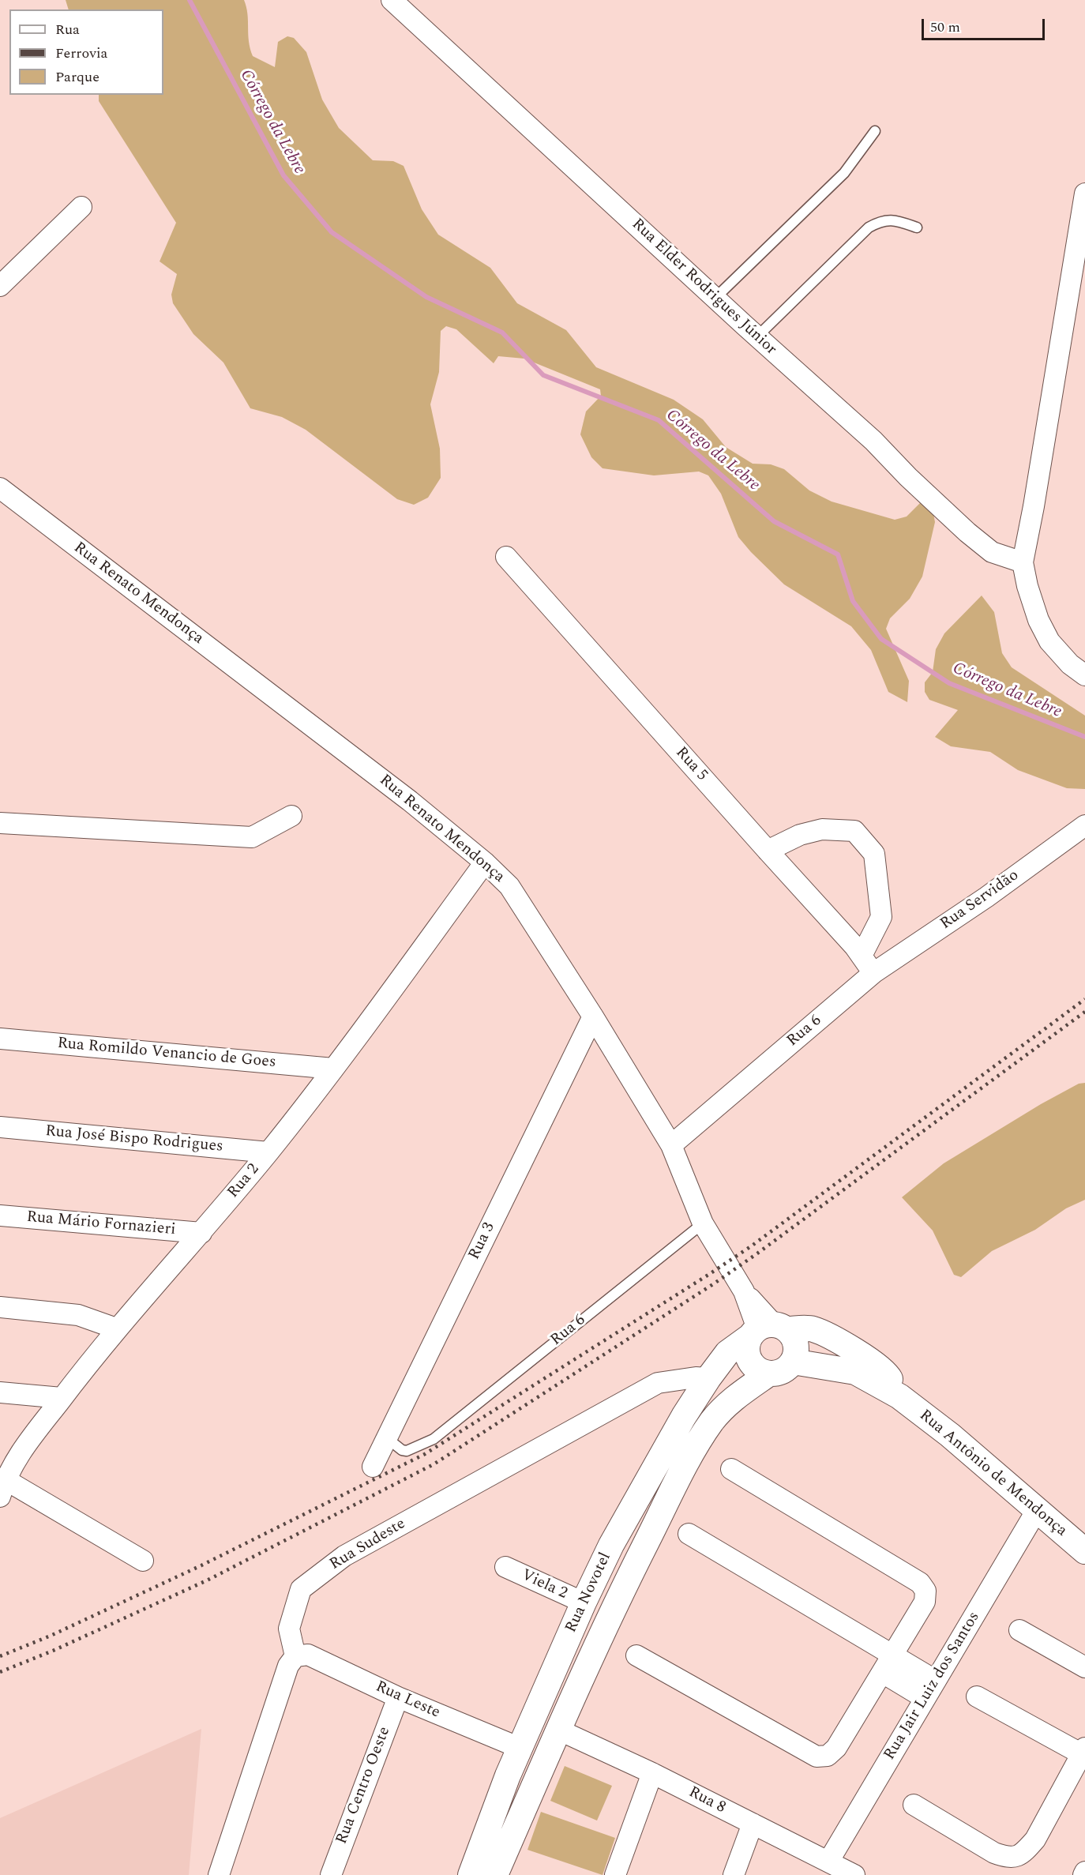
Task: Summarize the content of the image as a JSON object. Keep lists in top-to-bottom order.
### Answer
{
  "streets": {
    "street": [
      "Rua Elder Rodrigues Júnior",
      "Rua Renato Mendonça",
      "Rua 5",
      "Rua Servidão",
      "Rua 6",
      "Rua Romildo Venancio de Goes",
      "Rua José Bispo Rodrigues",
      "Rua 2",
      "Rua Mário Fornazieri",
      "Rua 3",
      "Rua Antônio de Mendonça",
      "Rua Sudeste",
      "Viela 2",
      "Rua Novotel",
      "Rua Jair Luiz dos Santos",
      "Rua Leste",
      "Rua Centro Oeste",
      "Rua 8"
    ]
  },
  "crossings": [
    ["Rua Renato Mendonça", "Rua 6"],
    ["Rua Renato Mendonça", "Rua 2"],
    ["Rua Renato Mendonça", "Rua 3"],
    ["Rua Renato Mendonça", "Rua Antônio de Mendonça"],
    ["Rua Renato Mendonça", "Rua Novotel"],
    ["Rua 5", "Rua Servidão"],
    ["Rua 5", "Rua 6"],
    ["Rua Servidão", "Rua 6"],
    ["Rua 6", "Rua 3"],
    ["Rua Romildo Venancio de Goes", "Rua 2"],
    ["Rua José Bispo Rodrigues", "Rua 2"],
    ["Rua 2", "Rua Mário Fornazieri"],
    ["Rua Antônio de Mendonça", "Rua Novotel"],
    ["Rua Antônio de Mendonça", "Rua Jair Luiz dos Santos"],
    ["Rua Sudeste", "Rua Novotel"],
    ["Rua Sudeste", "Rua Leste"],
    ["Viela 2", "Rua Novotel"],
    ["Rua Novotel", "Rua Leste"],
    ["Rua Novotel", "Rua 8"],
    ["Rua Jair Luiz dos Santos", "Rua 8"],
    ["Rua Leste", "Rua Centro Oeste"]
  ],
  "water": ["Córrego da Lebre"],
  "legend": ["Rua", "Ferrovia", "Parque"],
  "scale_bar": "50 m"
}
